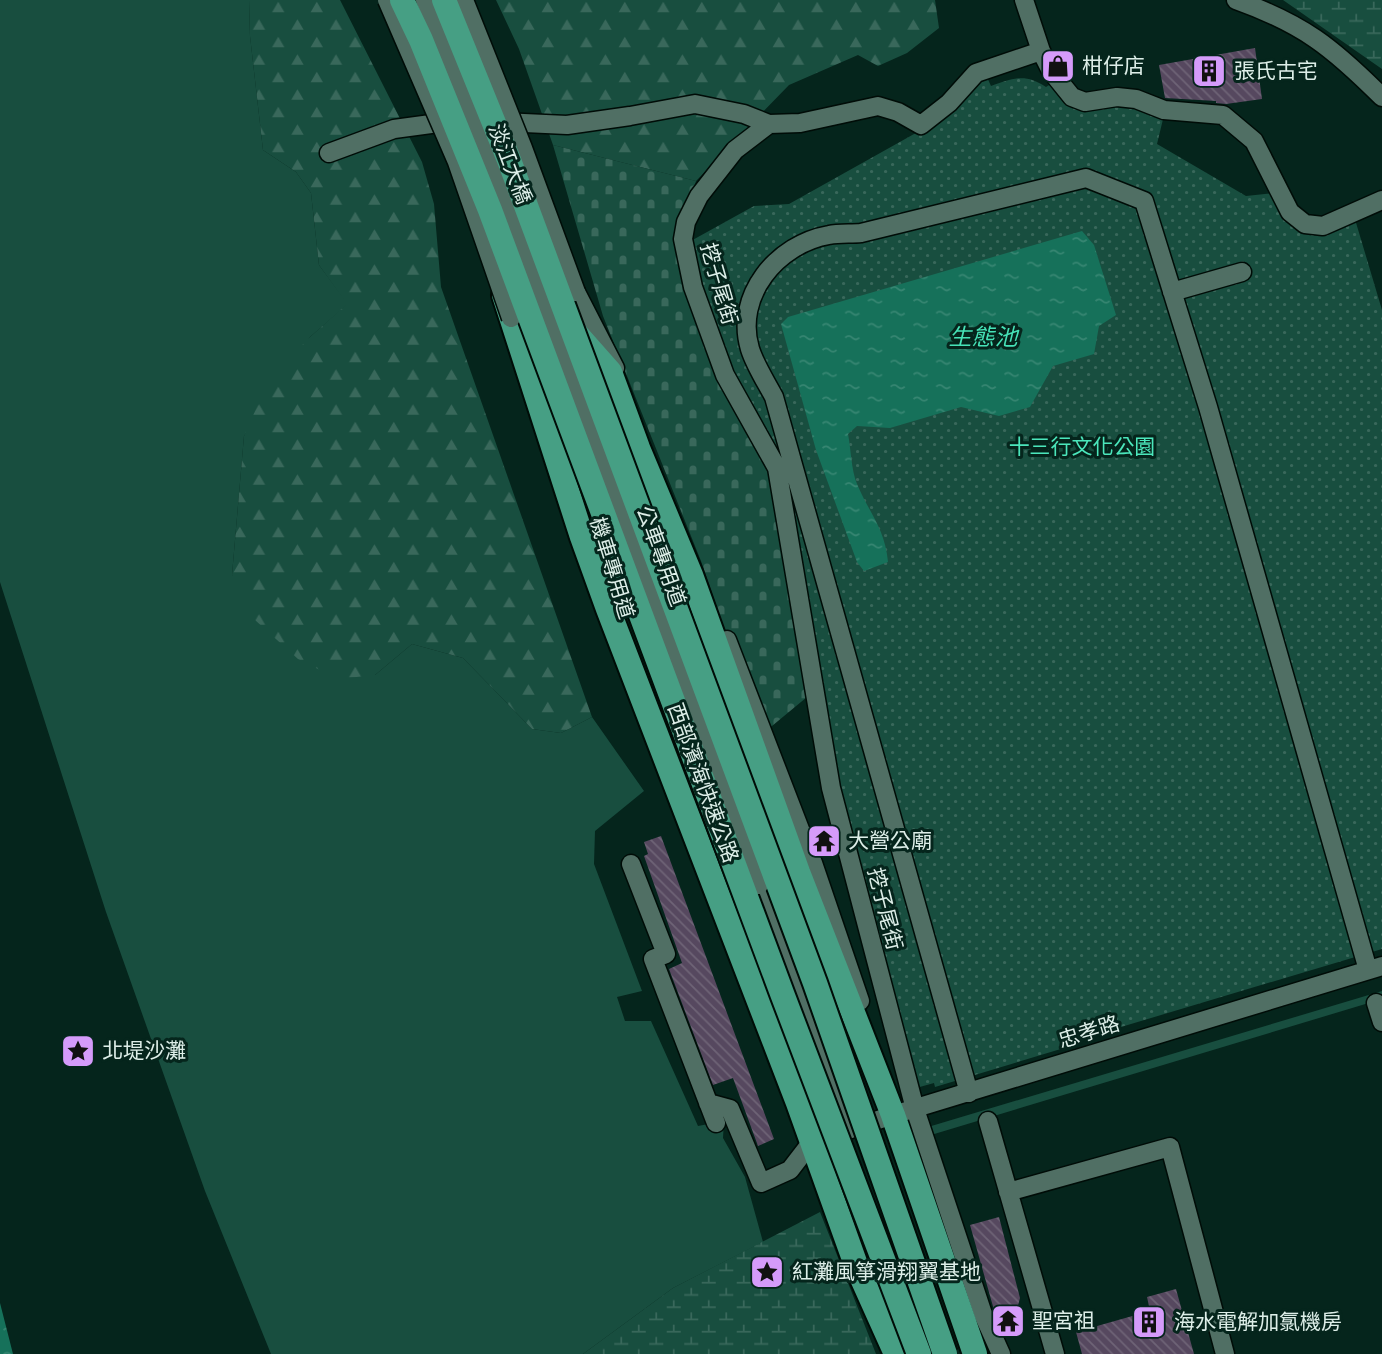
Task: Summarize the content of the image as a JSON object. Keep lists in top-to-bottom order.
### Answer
{
  "streets": {
    "highway": ["淡江大橋", "西部濱海快速公路"],
    "street": [
      "挖子尾街",
      "公車專用道",
      "機車專用道",
      "忠孝路"
    ]
  },
  "crossings": [
    ["淡江大橋", "西部濱海快速公路"],
    ["挖子尾街", "忠孝路"],
    ["公車專用道", "忠孝路"]
  ],
  "water": ["生態池"],
  "parks": ["十三行文化公園"],
  "places": {
    "shop": ["柑仔店"],
    "building": ["張氏古宅", "海水電解加氯機房"],
    "temple": ["大營公廟", "聖宮祖"],
    "place": ["北堤沙灘", "紅灘風箏滑翔翼基地"]
  }
}
